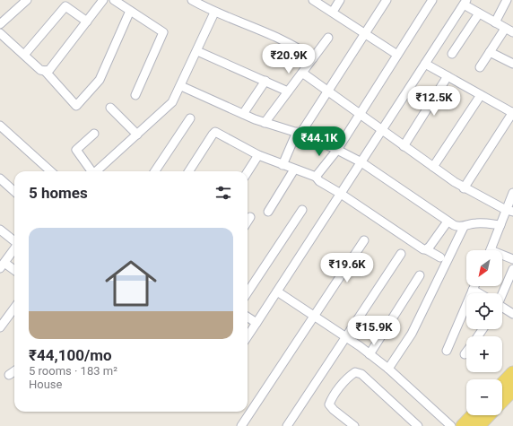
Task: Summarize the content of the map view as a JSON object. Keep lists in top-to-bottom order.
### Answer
{
  "north": "bottom left",
  "page": {
    "price": [
      "₹20.9K",
      "₹12.5K",
      "₹44.1K",
      "₹19.6K",
      "₹15.9K"
    ],
    "heading": "5 homes",
    "list": [
      {
        "name": "₹44,100/mo",
        "note": "5 rooms · 183 m² · House"
      }
    ],
    "map_buttons": ["+", "−"]
  }
}
